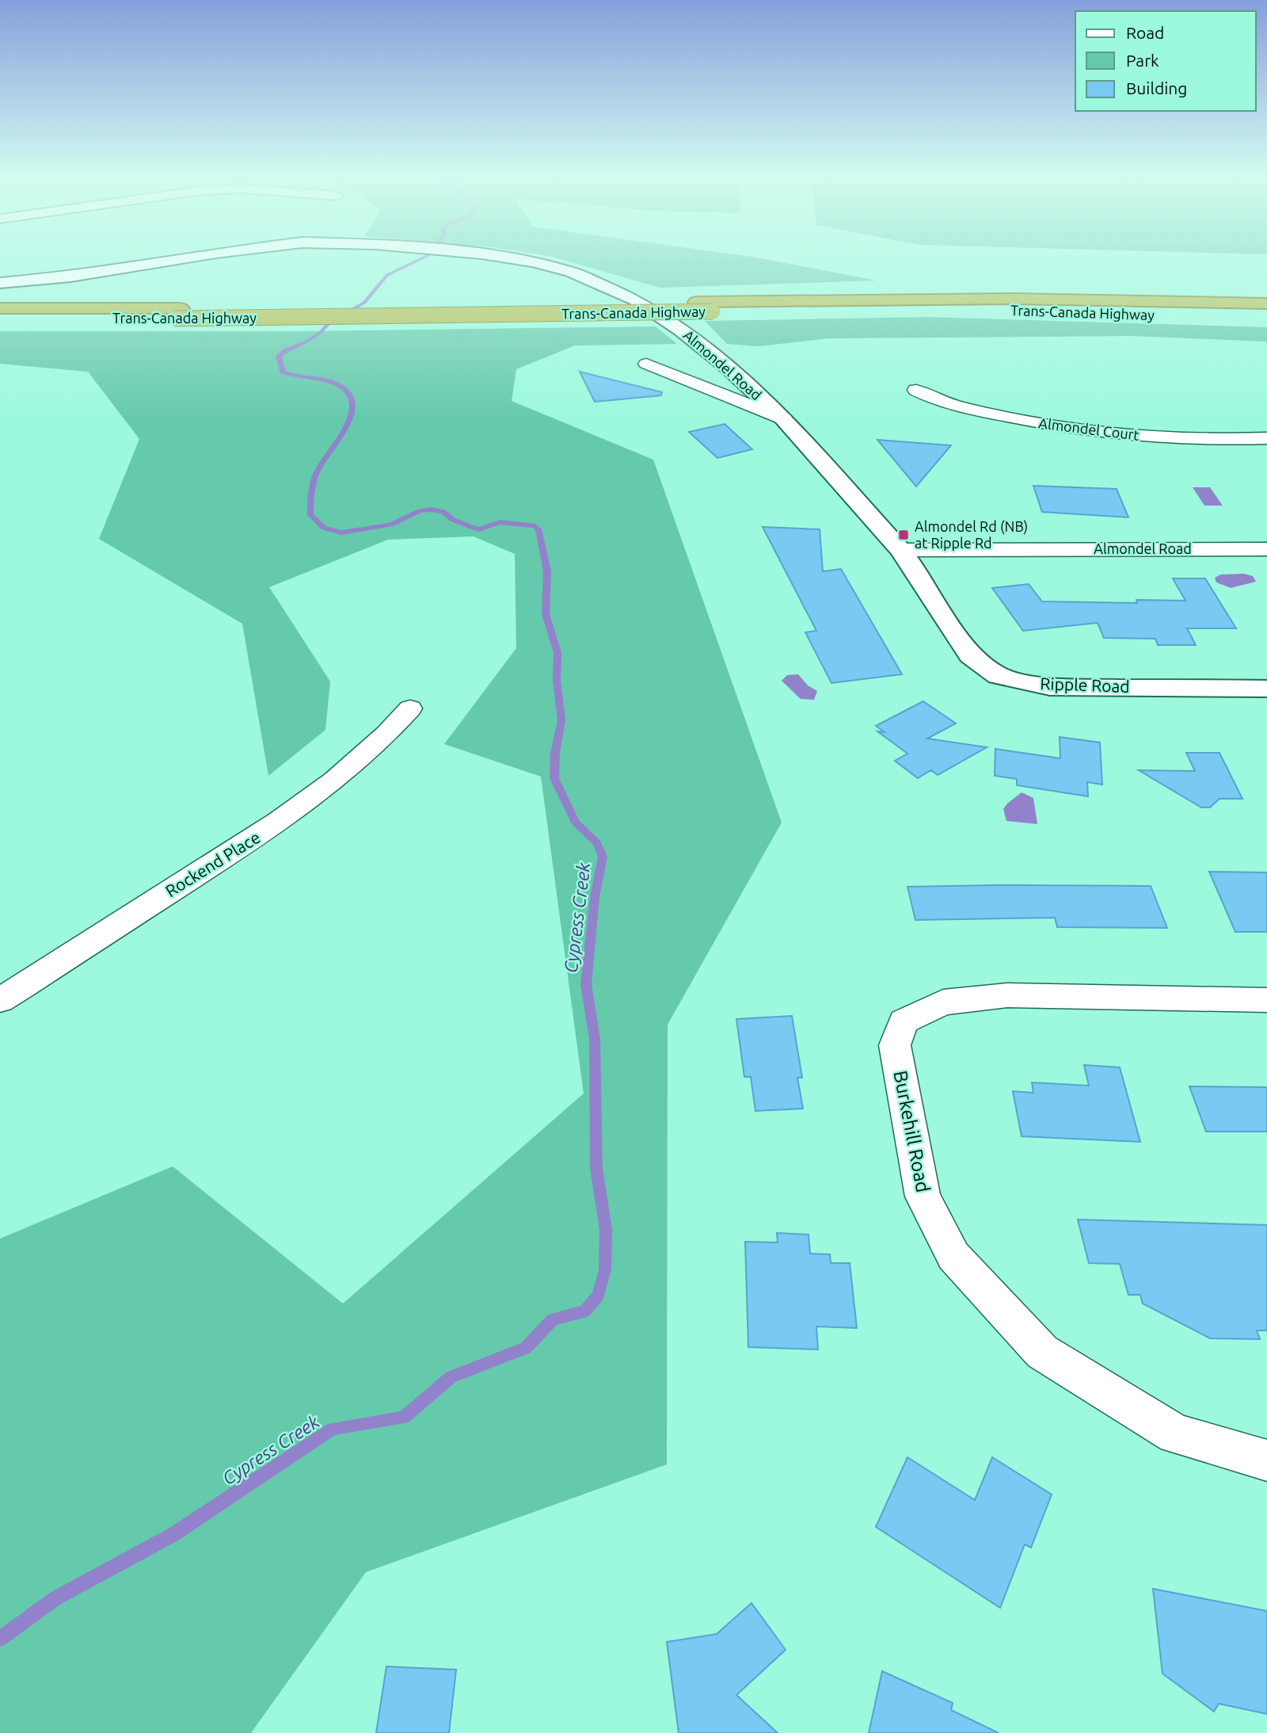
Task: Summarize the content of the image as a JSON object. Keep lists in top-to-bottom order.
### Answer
{
  "streets": {
    "highway": ["Trans-Canada Highway"],
    "street": [
      "Almondel Road",
      "Almondel Court",
      "Ripple Road",
      "Rockend Place",
      "Burkehill Road"
    ]
  },
  "crossings": [
    ["Almondel Road", "Ripple Road"]
  ],
  "water": ["Cypress Creek"],
  "places": {
    "transit": ["Almondel Rd (NB) at Ripple Rd"]
  },
  "legend": ["Road", "Park", "Building"]
}
